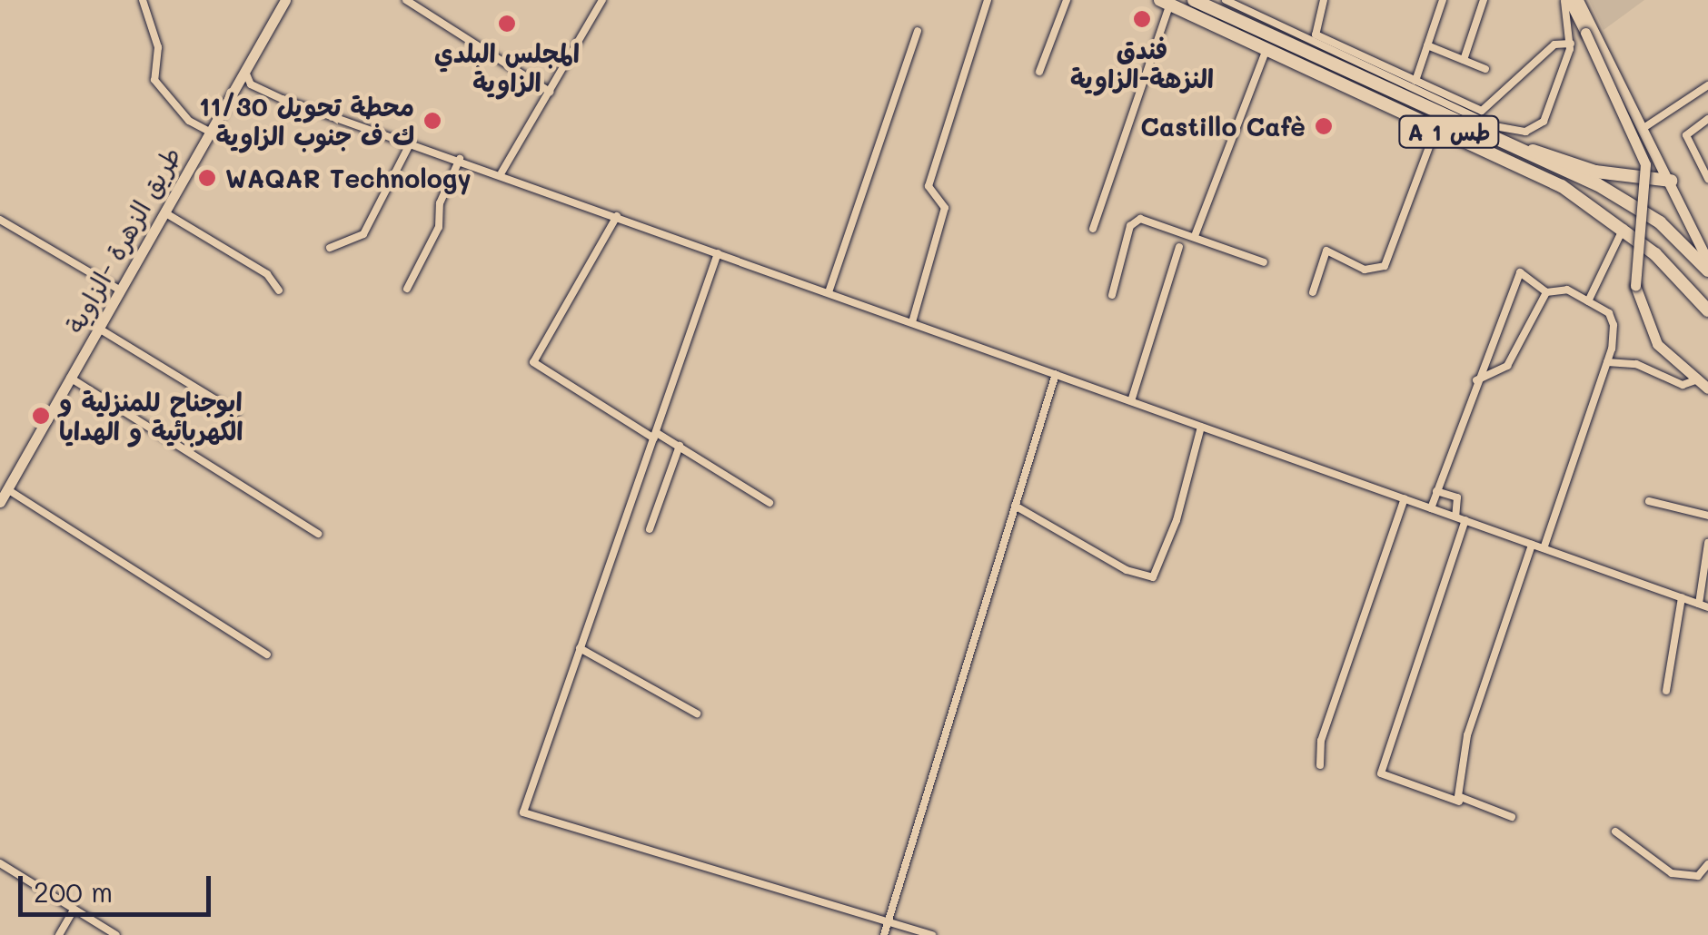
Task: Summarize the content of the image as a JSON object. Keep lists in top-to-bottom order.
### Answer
{
  "streets": {
    "highway": ["A 1 طس"],
    "main road": ["طريق الزهرة -الزاوية"]
  },
  "places": [
    "فندق النزهة-الزاوية",
    "المجلس البلدي الزاوية",
    "محطة تحويل 11/30 ك ف جنوب الزاوية",
    "Castillo Cafè",
    "WAQAR Technology",
    "ابوجناح للمنزلية و الكهربائية و الهدايا"
  ],
  "scale_bar": "200 m"
}
